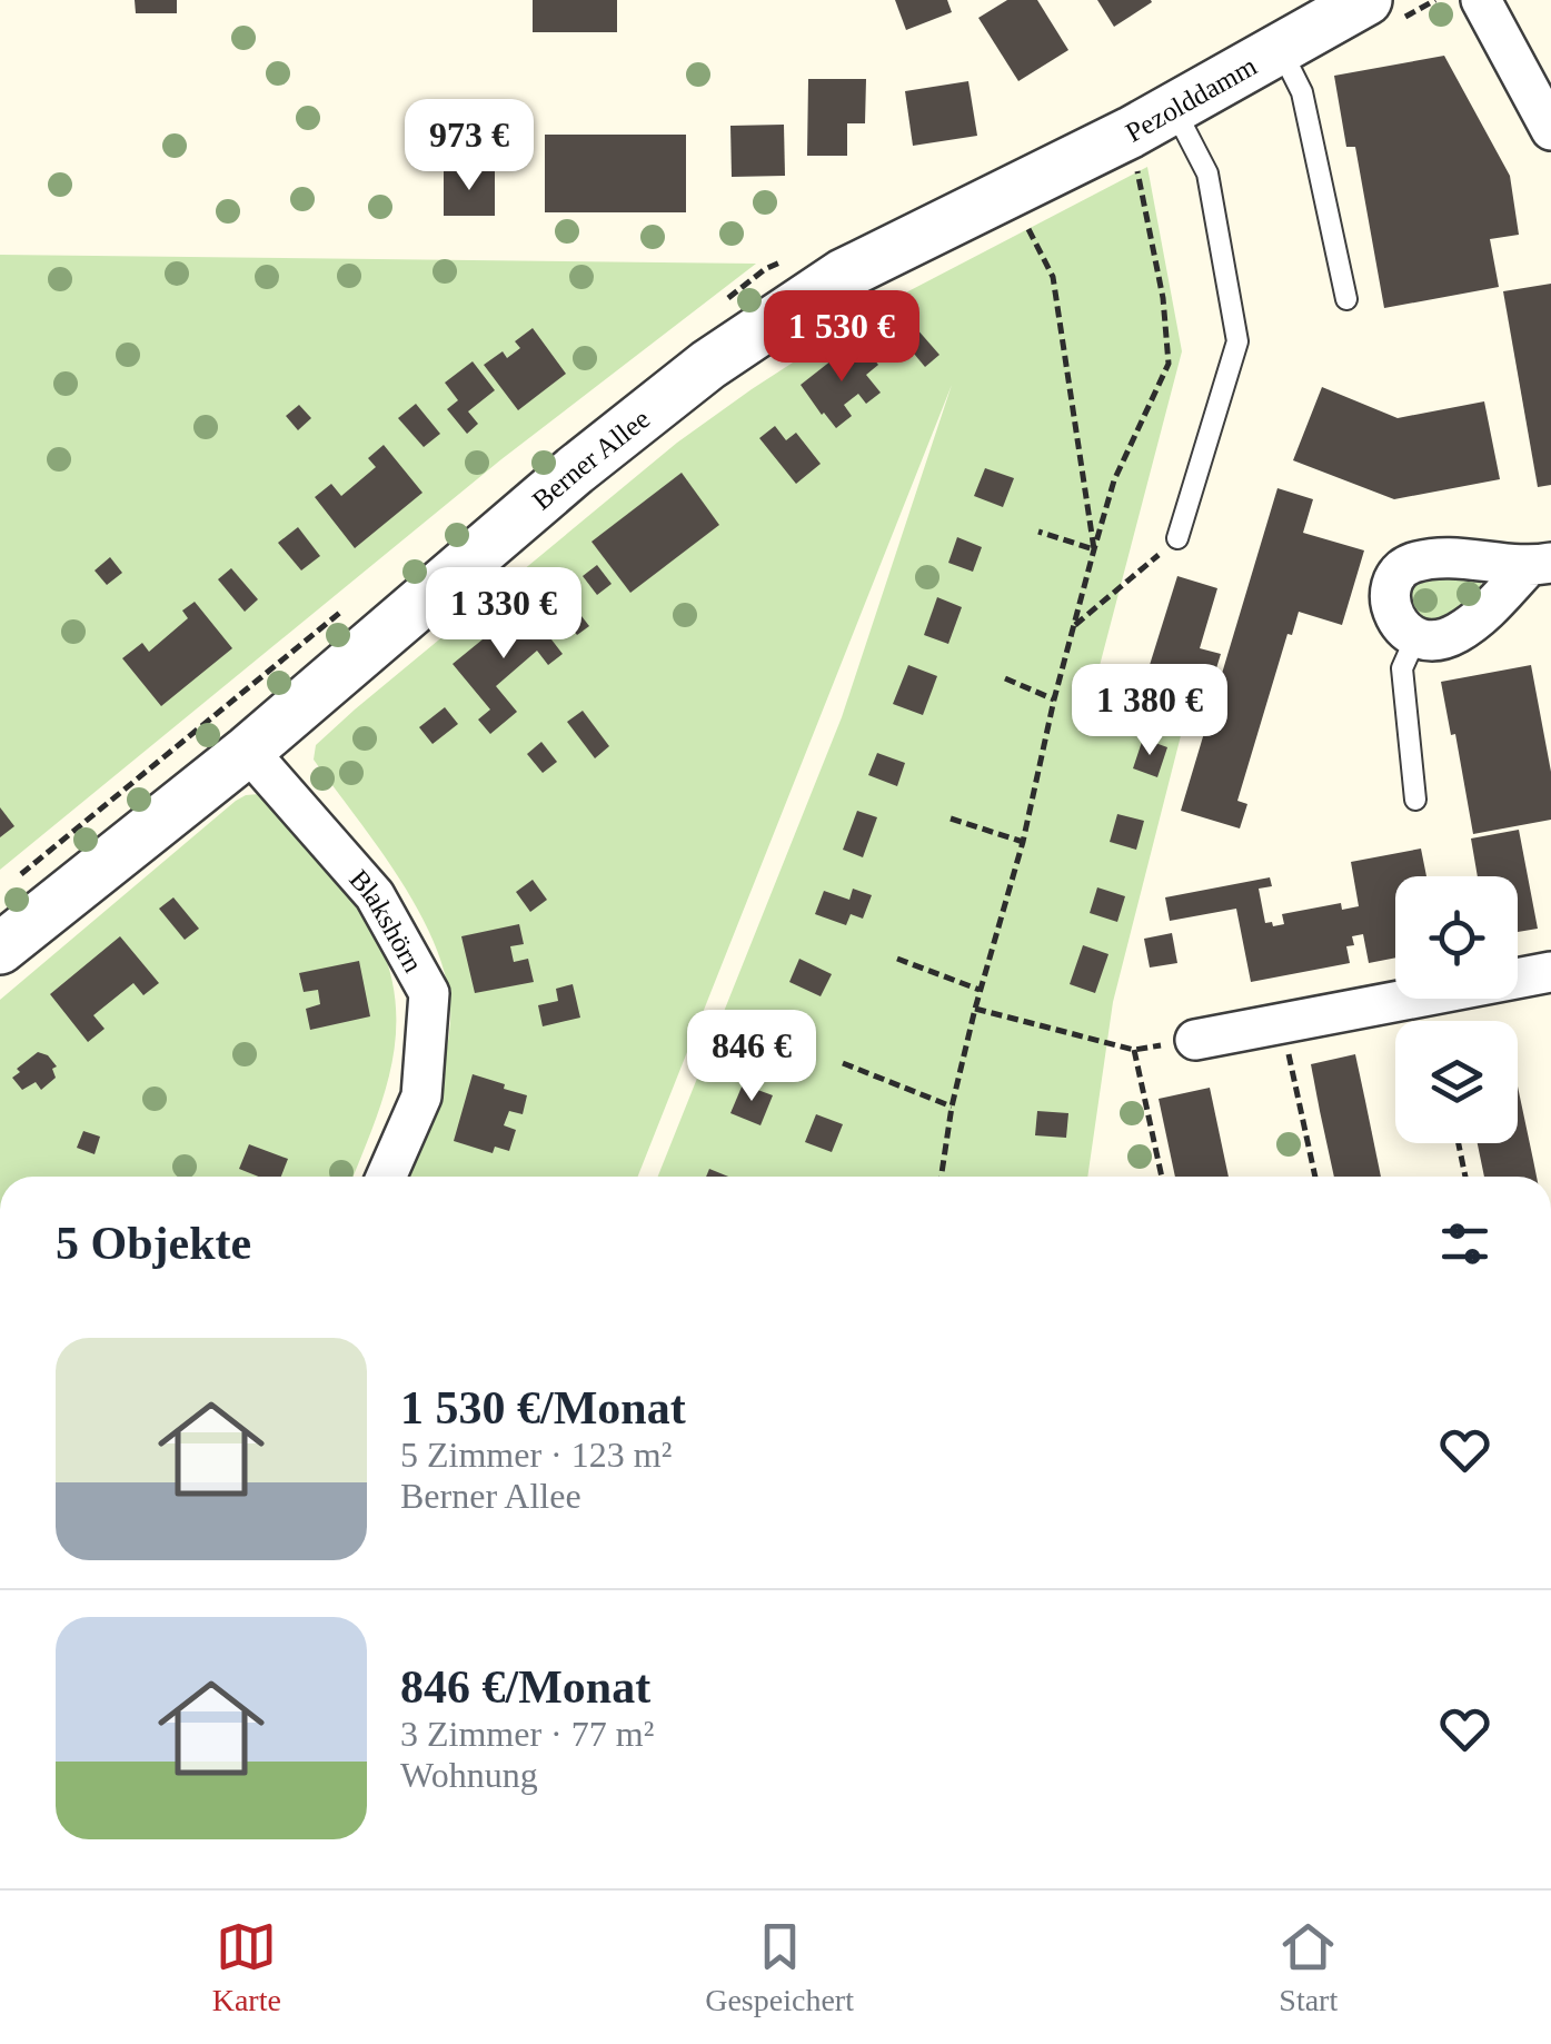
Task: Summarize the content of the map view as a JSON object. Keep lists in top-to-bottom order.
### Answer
{
  "streets": {
    "street": ["Pezolddamm", "Berner Allee", "Blakshörn"]
  },
  "crossings": [
    ["Pezolddamm", "Berner Allee"],
    ["Berner Allee", "Blakshörn"]
  ],
  "page": {
    "price": [
      "973 €",
      "1 530 €",
      "1 330 €",
      "1 380 €",
      "846 €"
    ],
    "heading": "5 Objekte",
    "list": [
      {
        "name": "1 530 €/Monat",
        "note": "5 Zimmer · 123 m² · Berner Allee"
      },
      {
        "name": "846 €/Monat",
        "note": "3 Zimmer · 77 m² · Wohnung"
      }
    ],
    "tabs": ["Karte", "Gespeichert", "Start"]
  }
}
